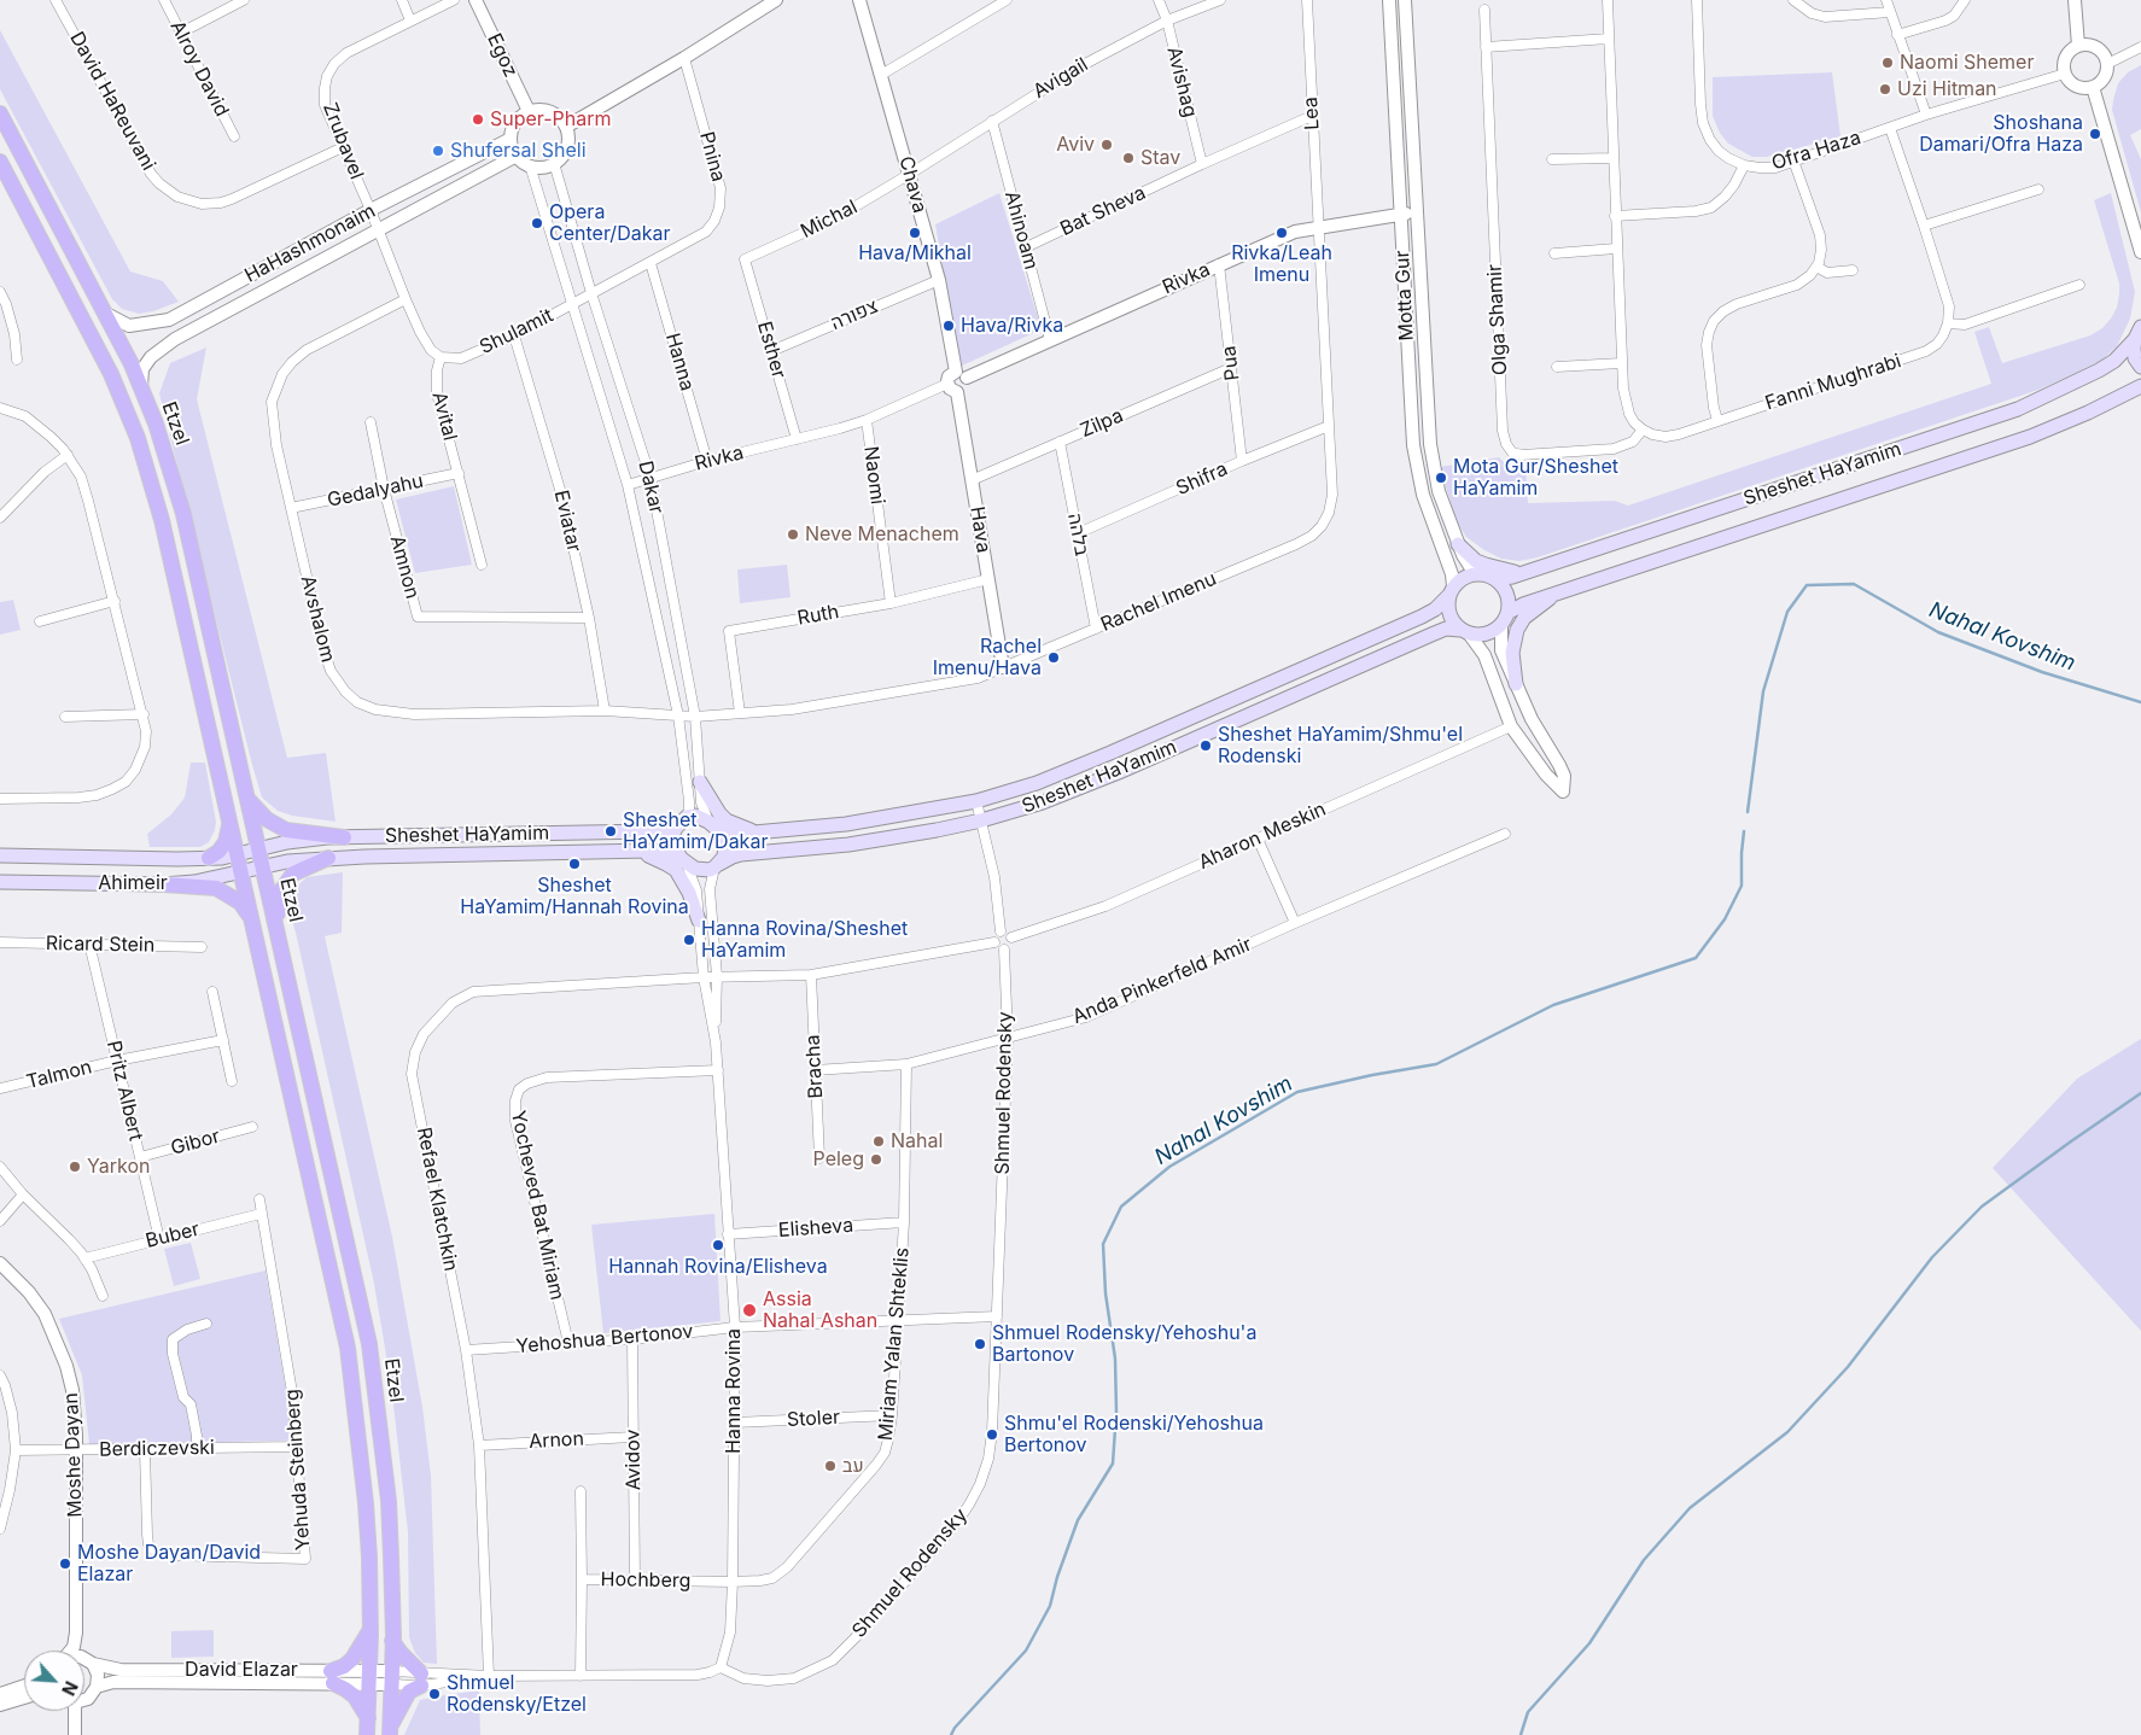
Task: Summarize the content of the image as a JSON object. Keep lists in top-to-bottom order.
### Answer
{
  "streets": {
    "main road": ["Etzel", "Sheshet HaYamim", "Ahimeir"],
    "street": [
      "Egoz",
      "Alroy David",
      "Avigail",
      "Avishag",
      "David HaReuvani",
      "Lea",
      "Zrubavel",
      "Ofra Haza",
      "Pnina",
      "Chava",
      "Bat Sheva",
      "Michal",
      "Ahinoam",
      "HaHashmonaim",
      "Rivka",
      "Motta Gur",
      "צפורה",
      "Olga Shamir",
      "Shulamit",
      "Esther",
      "Hanna",
      "Pua",
      "Fanni Mughrabi",
      "Avital",
      "Zilpa",
      "Naomi",
      "Shifra",
      "Dakar",
      "Gedalyahu",
      "Eviatar",
      "Hava",
      "בלהה",
      "Amnon",
      "Rachel Imenu",
      "Ruth",
      "Avshalom",
      "Aharon Meskin",
      "Ricard Stein",
      "Anda Pinkerfeld Amir",
      "Bracha",
      "Talmon",
      "Pritz Albert",
      "Shmuel Rodensky",
      "Gibor",
      "Refael Klatchkin",
      "Yocheved Bat Miriam",
      "Elisheva",
      "Buber",
      "Yehoshua Bertonov",
      "Miriam Yalan Shteklis",
      "Hanna Rovina",
      "Stoler",
      "Arnon",
      "Berdiczevski",
      "Moshe Dayan",
      "Avidov",
      "Yehuda Steinberg",
      "Hochberg",
      "David Elazar"
    ]
  },
  "crossings": [
    ["Egoz", "HaHashmonaim"],
    ["Egoz", "Dakar"],
    ["Avigail", "Avishag"],
    ["Avigail", "Chava"],
    ["Avigail", "Michal"],
    ["Avigail", "Ahinoam"],
    ["Avishag", "Bat Sheva"],
    ["David HaReuvani", "Zrubavel"],
    ["Lea", "Bat Sheva"],
    ["Lea", "Rivka"],
    ["Lea", "Rachel Imenu"],
    ["Zrubavel", "HaHashmonaim"],
    ["Pnina", "Shulamit"],
    ["Pnina", "Hanna"],
    ["Pnina", "Dakar"],
    ["Chava", "Michal"],
    ["Chava", "Rivka"],
    ["Chava", "צפורה"],
    ["Bat Sheva", "Ahinoam"],
    ["Michal", "Esther"],
    ["Ahinoam", "Rivka"],
    ["HaHashmonaim", "Etzel"],
    ["HaHashmonaim", "Dakar"],
    ["Rivka", "Motta Gur"],
    ["Rivka", "Esther"],
    ["Rivka", "Hanna"],
    ["Rivka", "Pua"],
    ["Rivka", "Naomi"],
    ["Rivka", "Dakar"],
    ["Rivka", "Hava"],
    ["Rivka", "Rachel Imenu"],
    ["Motta Gur", "Sheshet HaYamim"],
    ["צפורה", "Esther"],
    ["Olga Shamir", "Fanni Mughrabi"],
    ["Shulamit", "Avital"],
    ["Shulamit", "Dakar"],
    ["Shulamit", "Eviatar"],
    ["Pua", "Zilpa"],
    ["Pua", "Shifra"],
    ["Avital", "Gedalyahu"],
    ["Etzel", "Sheshet HaYamim"],
    ["Etzel", "Ahimeir"],
    ["Etzel", "David Elazar"],
    ["Zilpa", "Hava"],
    ["Zilpa", "בלהה"],
    ["Sheshet HaYamim", "Dakar"],
    ["Sheshet HaYamim", "Ahimeir"],
    ["Sheshet HaYamim", "Hanna Rovina"],
    ["Naomi", "Ruth"],
    ["Shifra", "בלהה"],
    ["Shifra", "Rachel Imenu"],
    ["Dakar", "Rachel Imenu"],
    ["Dakar", "Avshalom"],
    ["Dakar", "Hanna Rovina"],
    ["Gedalyahu", "Amnon"],
    ["Gedalyahu", "Avshalom"],
    ["Eviatar", "Amnon"],
    ["Eviatar", "Avshalom"],
    ["Hava", "Rachel Imenu"],
    ["Hava", "Ruth"],
    ["בלהה", "Rachel Imenu"],
    ["Rachel Imenu", "Ruth"],
    ["Rachel Imenu", "Avshalom"],
    ["Aharon Meskin", "Shmuel Rodensky"],
    ["Ricard Stein", "Pritz Albert"],
    ["Anda Pinkerfeld Amir", "Bracha"],
    ["Anda Pinkerfeld Amir", "Shmuel Rodensky"],
    ["Anda Pinkerfeld Amir", "Miriam Yalan Shteklis"],
    ["Talmon", "Pritz Albert"],
    ["Pritz Albert", "Gibor"],
    ["Pritz Albert", "Buber"],
    ["Shmuel Rodensky", "Yehoshua Bertonov"],
    ["Shmuel Rodensky", "Hanna Rovina"],
    ["Refael Klatchkin", "Yehoshua Bertonov"],
    ["Refael Klatchkin", "Hanna Rovina"],
    ["Refael Klatchkin", "Arnon"],
    ["Yocheved Bat Miriam", "Yehoshua Bertonov"],
    ["Yocheved Bat Miriam", "Hanna Rovina"],
    ["Elisheva", "Miriam Yalan Shteklis"],
    ["Elisheva", "Hanna Rovina"],
    ["Buber", "Yehuda Steinberg"],
    ["Yehoshua Bertonov", "Miriam Yalan Shteklis"],
    ["Yehoshua Bertonov", "Hanna Rovina"],
    ["Yehoshua Bertonov", "Avidov"],
    ["Miriam Yalan Shteklis", "Hanna Rovina"],
    ["Miriam Yalan Shteklis", "Stoler"],
    ["Miriam Yalan Shteklis", "Hochberg"],
    ["Hanna Rovina", "Stoler"],
    ["Hanna Rovina", "Hochberg"],
    ["Arnon", "Avidov"],
    ["Berdiczevski", "Moshe Dayan"],
    ["Berdiczevski", "Yehuda Steinberg"],
    ["Moshe Dayan", "David Elazar"],
    ["Avidov", "Hochberg"]
  ],
  "water": ["Nahal Kovshim"],
  "places": [
    "Naomi Shemer",
    "Uzi Hitman",
    "Super-Pharm",
    "Shoshana Damari/Ofra Haza",
    "Aviv",
    "Shufersal Sheli",
    "Stav",
    "Opera Center/Dakar",
    "Hava/Mikhal",
    "Rivka/Leah Imenu",
    "Hava/Rivka",
    "Mota Gur/Sheshet HaYamim",
    "Neve Menachem",
    "Rachel Imenu/Hava",
    "Sheshet HaYamim/Shmu'el Rodenski",
    "Sheshet HaYamim/Dakar",
    "Sheshet HaYamim/Hannah Rovina",
    "Hanna Rovina/Sheshet HaYamim",
    "Nahal",
    "Peleg",
    "Yarkon",
    "Hannah Rovina/Elisheva",
    "Assia Nahal Ashan",
    "Shmuel Rodensky/Yehoshu'a Bartonov",
    "Shmu'el Rodenski/Yehoshua Bertonov",
    "עב",
    "Moshe Dayan/David Elazar",
    "Shmuel Rodensky/Etzel"
  ],
  "north": "bottom right"
}
